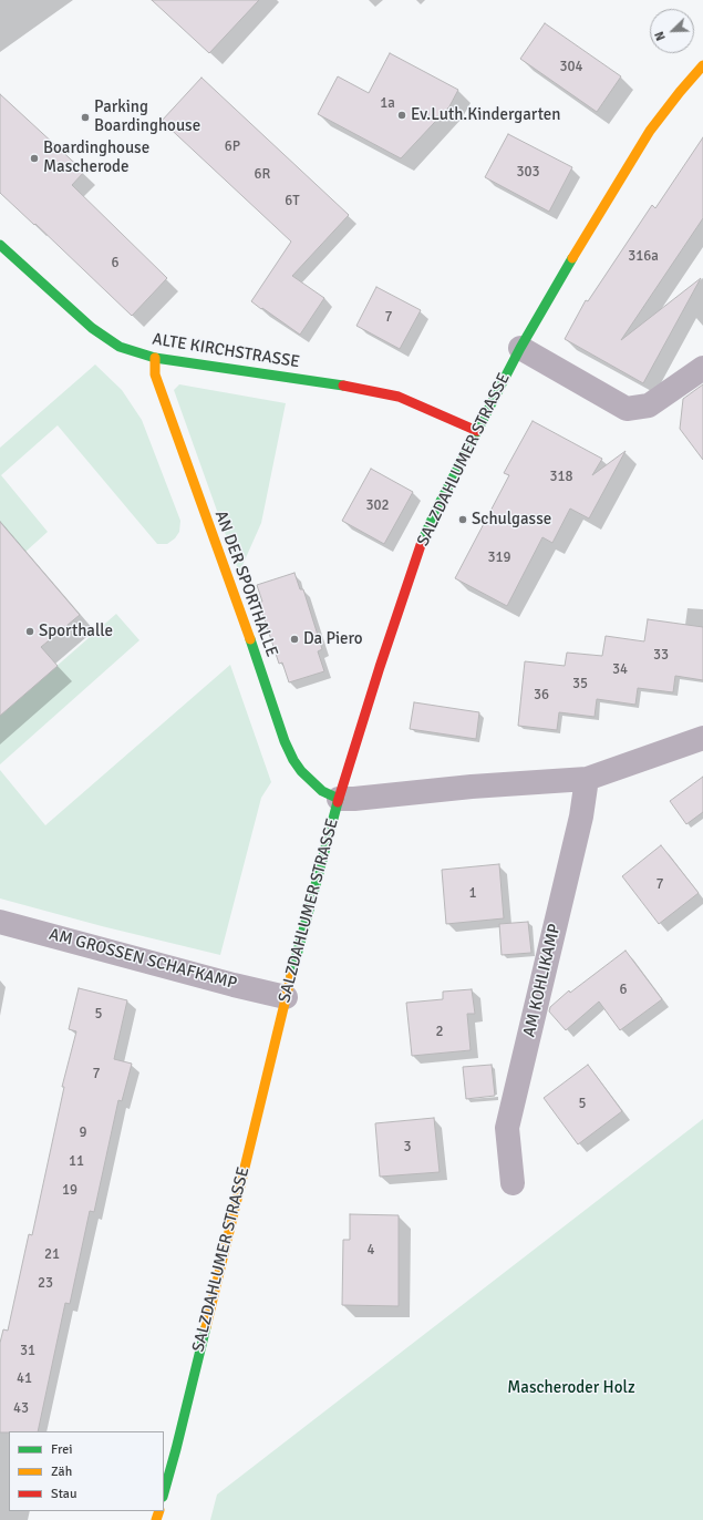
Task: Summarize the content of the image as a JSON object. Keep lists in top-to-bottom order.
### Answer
{
  "streets": {
    "main road": ["ALTE KIRCHSTRASSE", "SALZDAHLUMER STRASSE", "AN DER SPORTHALLE"],
    "street": ["AM GROSSEN SCHAFKAMP", "AM KOHLIKAMP"]
  },
  "crossings": [
    ["ALTE KIRCHSTRASSE", "SALZDAHLUMER STRASSE"],
    ["ALTE KIRCHSTRASSE", "AN DER SPORTHALLE"],
    ["SALZDAHLUMER STRASSE", "AN DER SPORTHALLE"],
    ["SALZDAHLUMER STRASSE", "AM GROSSEN SCHAFKAMP"]
  ],
  "parks": ["Mascheroder Holz"],
  "places": [
    "Ev.Luth.Kindergarten",
    "Parking Boardinghouse",
    "Boardinghouse Mascherode",
    "Schulgasse",
    "Sporthalle",
    "Da Piero"
  ],
  "house_numbers": [
    "304",
    "1a",
    "6P",
    "303",
    "6R",
    "6T",
    "316a",
    "6",
    "7",
    "318",
    "302",
    "319",
    "33",
    "34",
    "35",
    "36",
    "7",
    "1",
    "6",
    "5",
    "2",
    "7",
    "5",
    "9",
    "3",
    "11",
    "19",
    "4",
    "21",
    "23",
    "31",
    "41",
    "43"
  ],
  "legend": ["Frei", "Zäh", "Stau"],
  "north": "bottom left"
}
